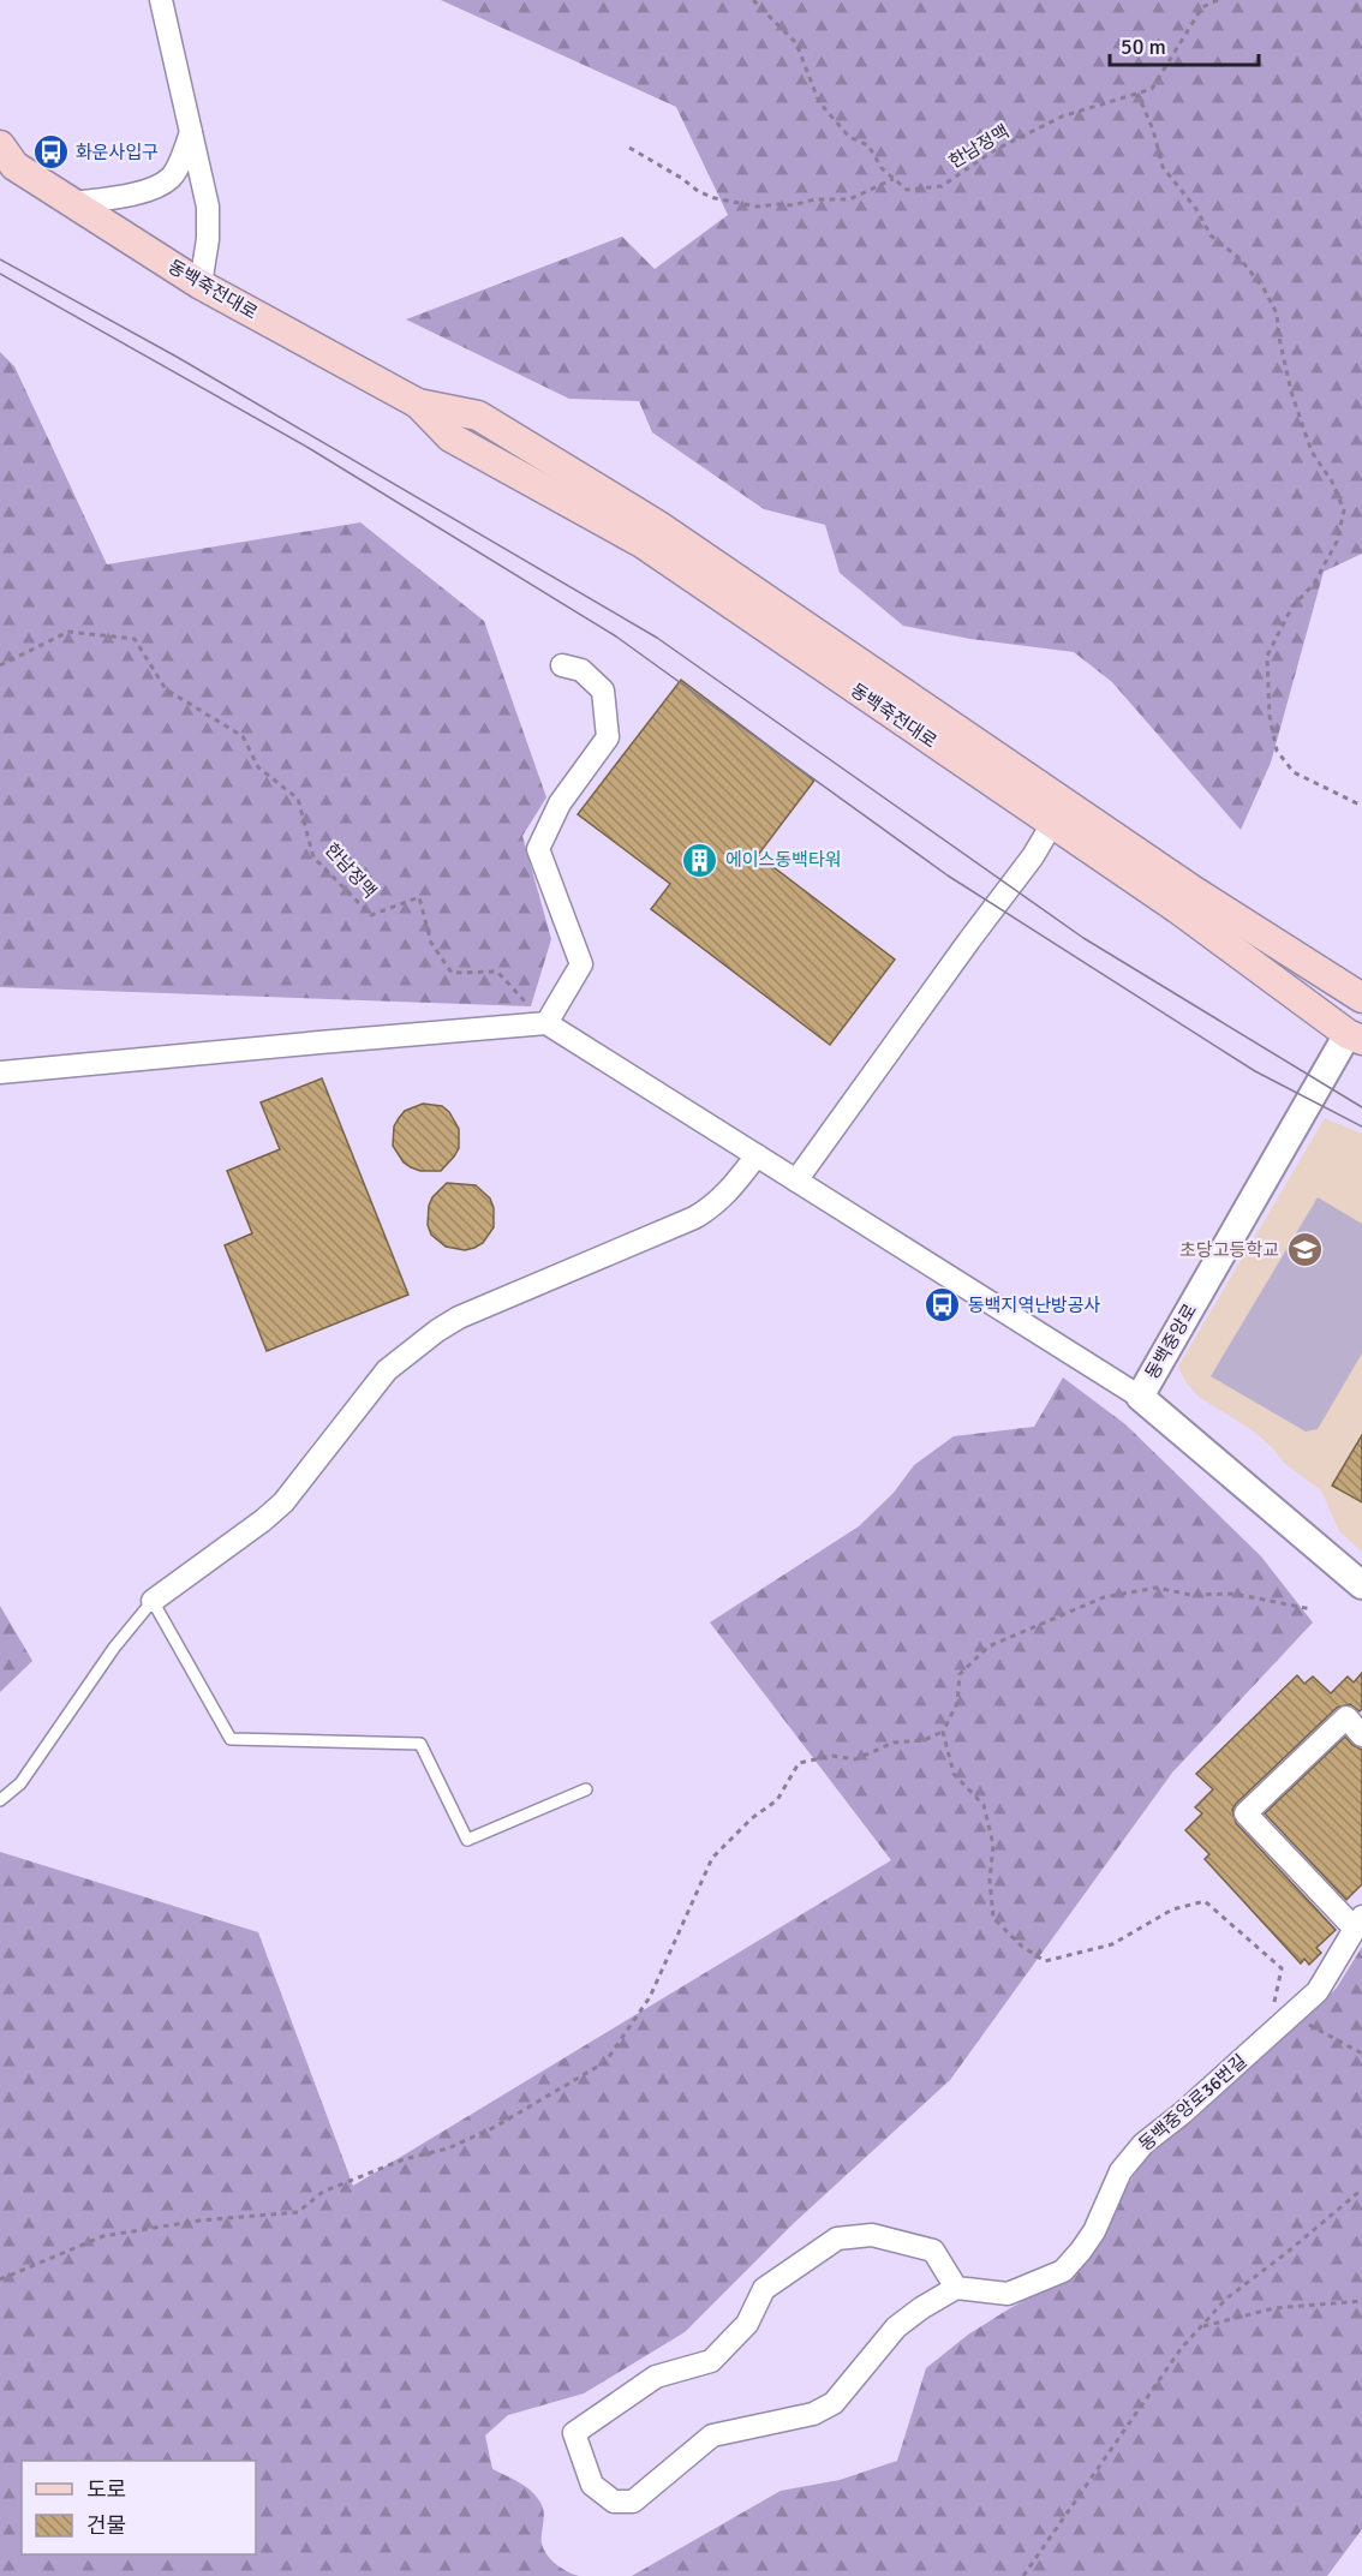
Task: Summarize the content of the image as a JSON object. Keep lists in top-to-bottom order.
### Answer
{
  "streets": {
    "main road": ["동백죽전대로"],
    "street": ["동백중앙로", "동백중앙로36번길"],
    "path": ["한남정맥"]
  },
  "crossings": [
    ["동백죽전대로", "동백중앙로"]
  ],
  "places": {
    "bus stop": ["화운사입구", "동백지역난방공사"],
    "building": ["에이스동백타워"],
    "school or university": ["초당고등학교"]
  },
  "legend": ["도로", "건물"],
  "scale_bar": "50 m"
}
